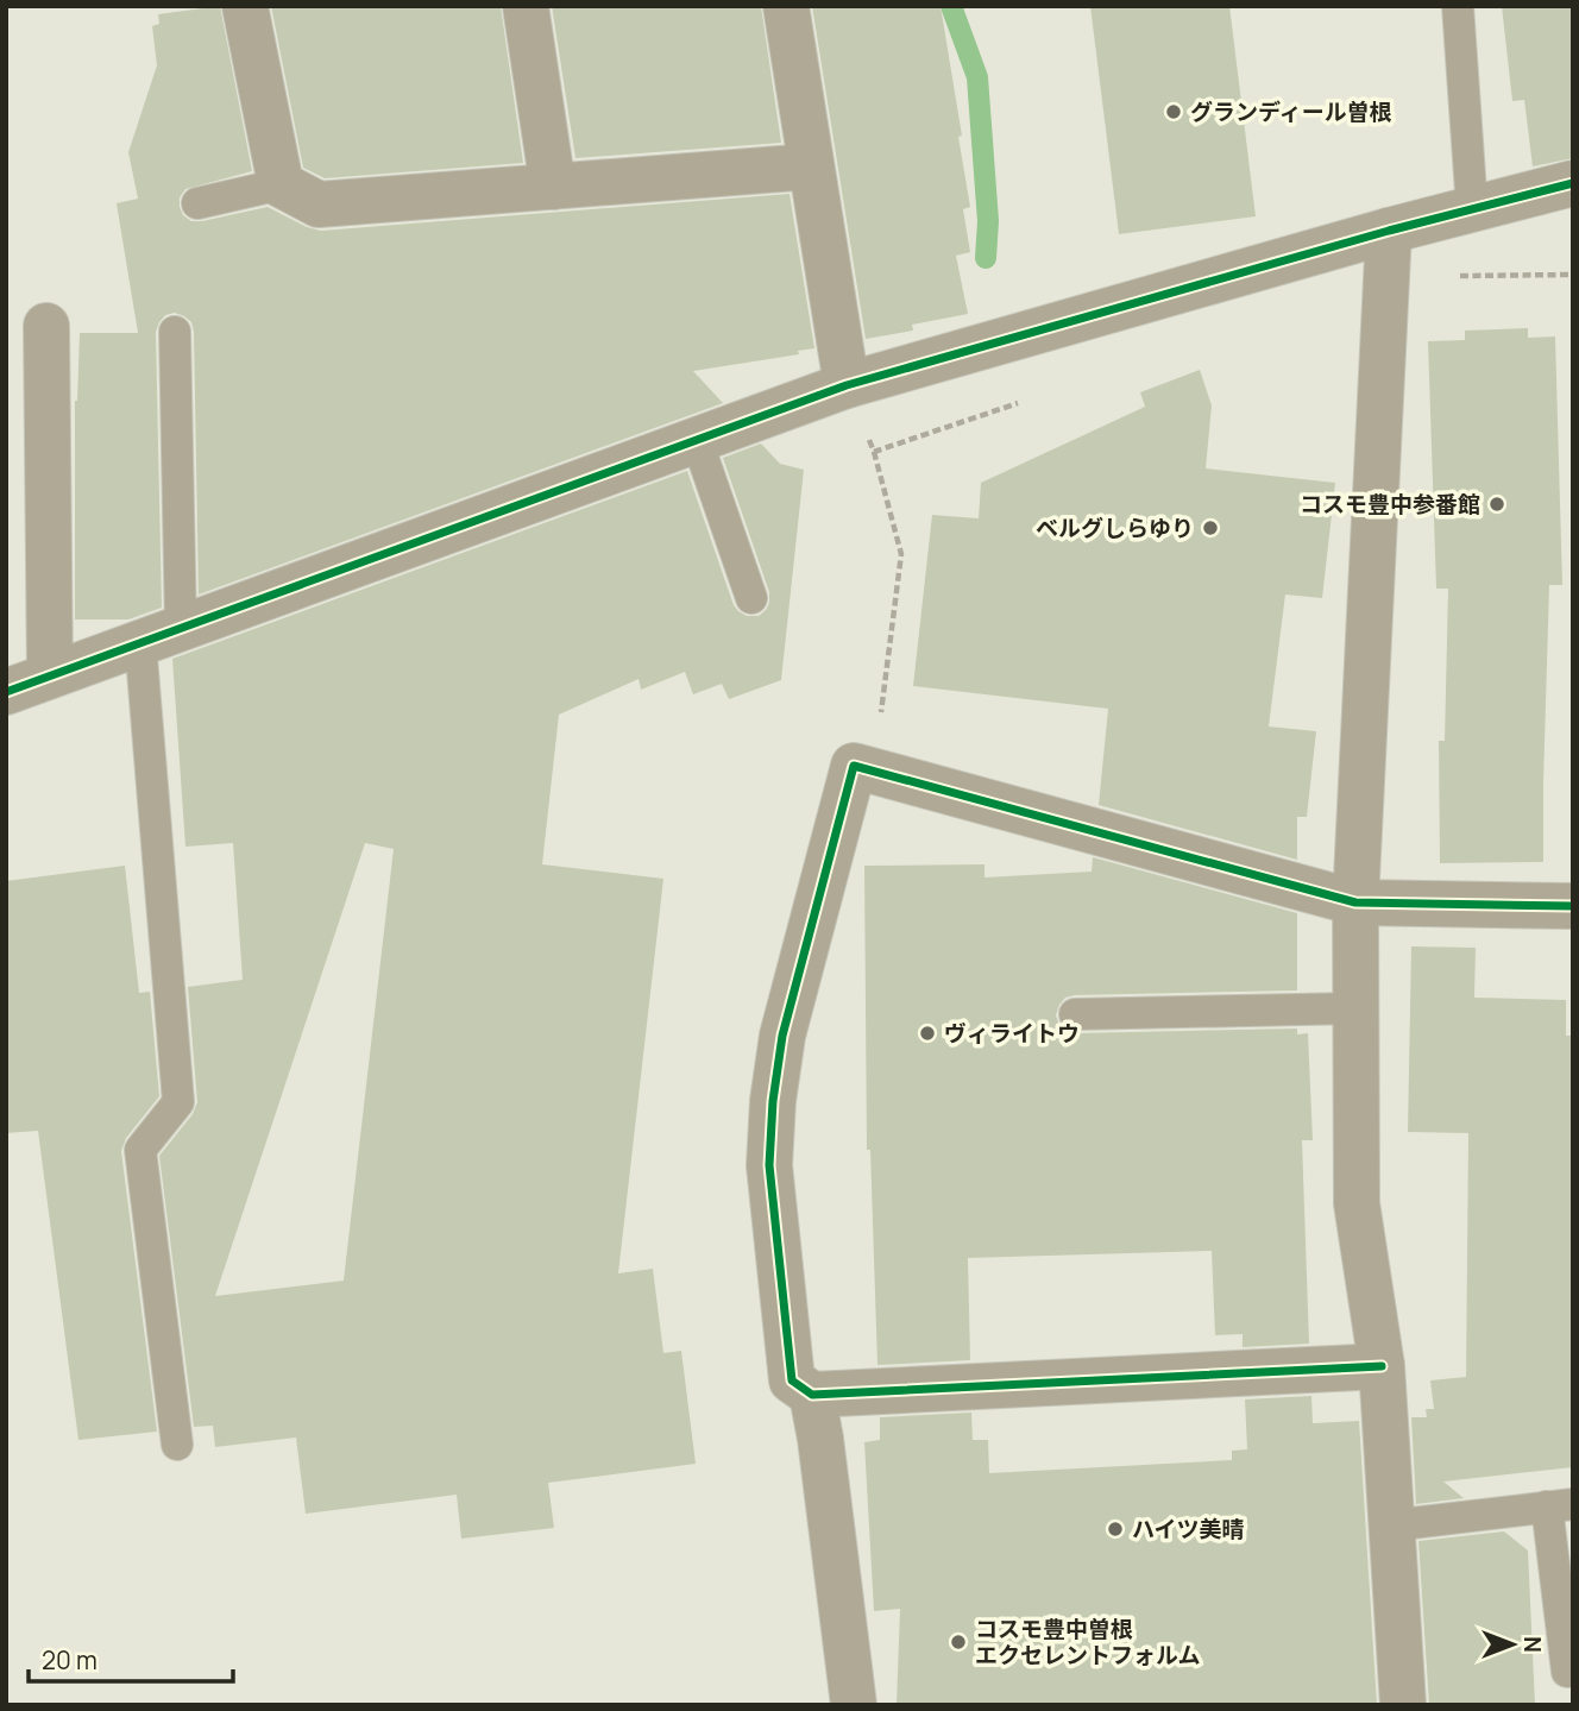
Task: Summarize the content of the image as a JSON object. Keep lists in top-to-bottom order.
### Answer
{
  "places": [
    "グランディール曽根",
    "コスモ豊中参番館",
    "ベルグしらゆり",
    "ヴィライトウ",
    "ハイツ美晴",
    "コスモ豊中曽根 エクセレントフォルム"
  ],
  "scale_bar": "20 m",
  "north": "right"
}
